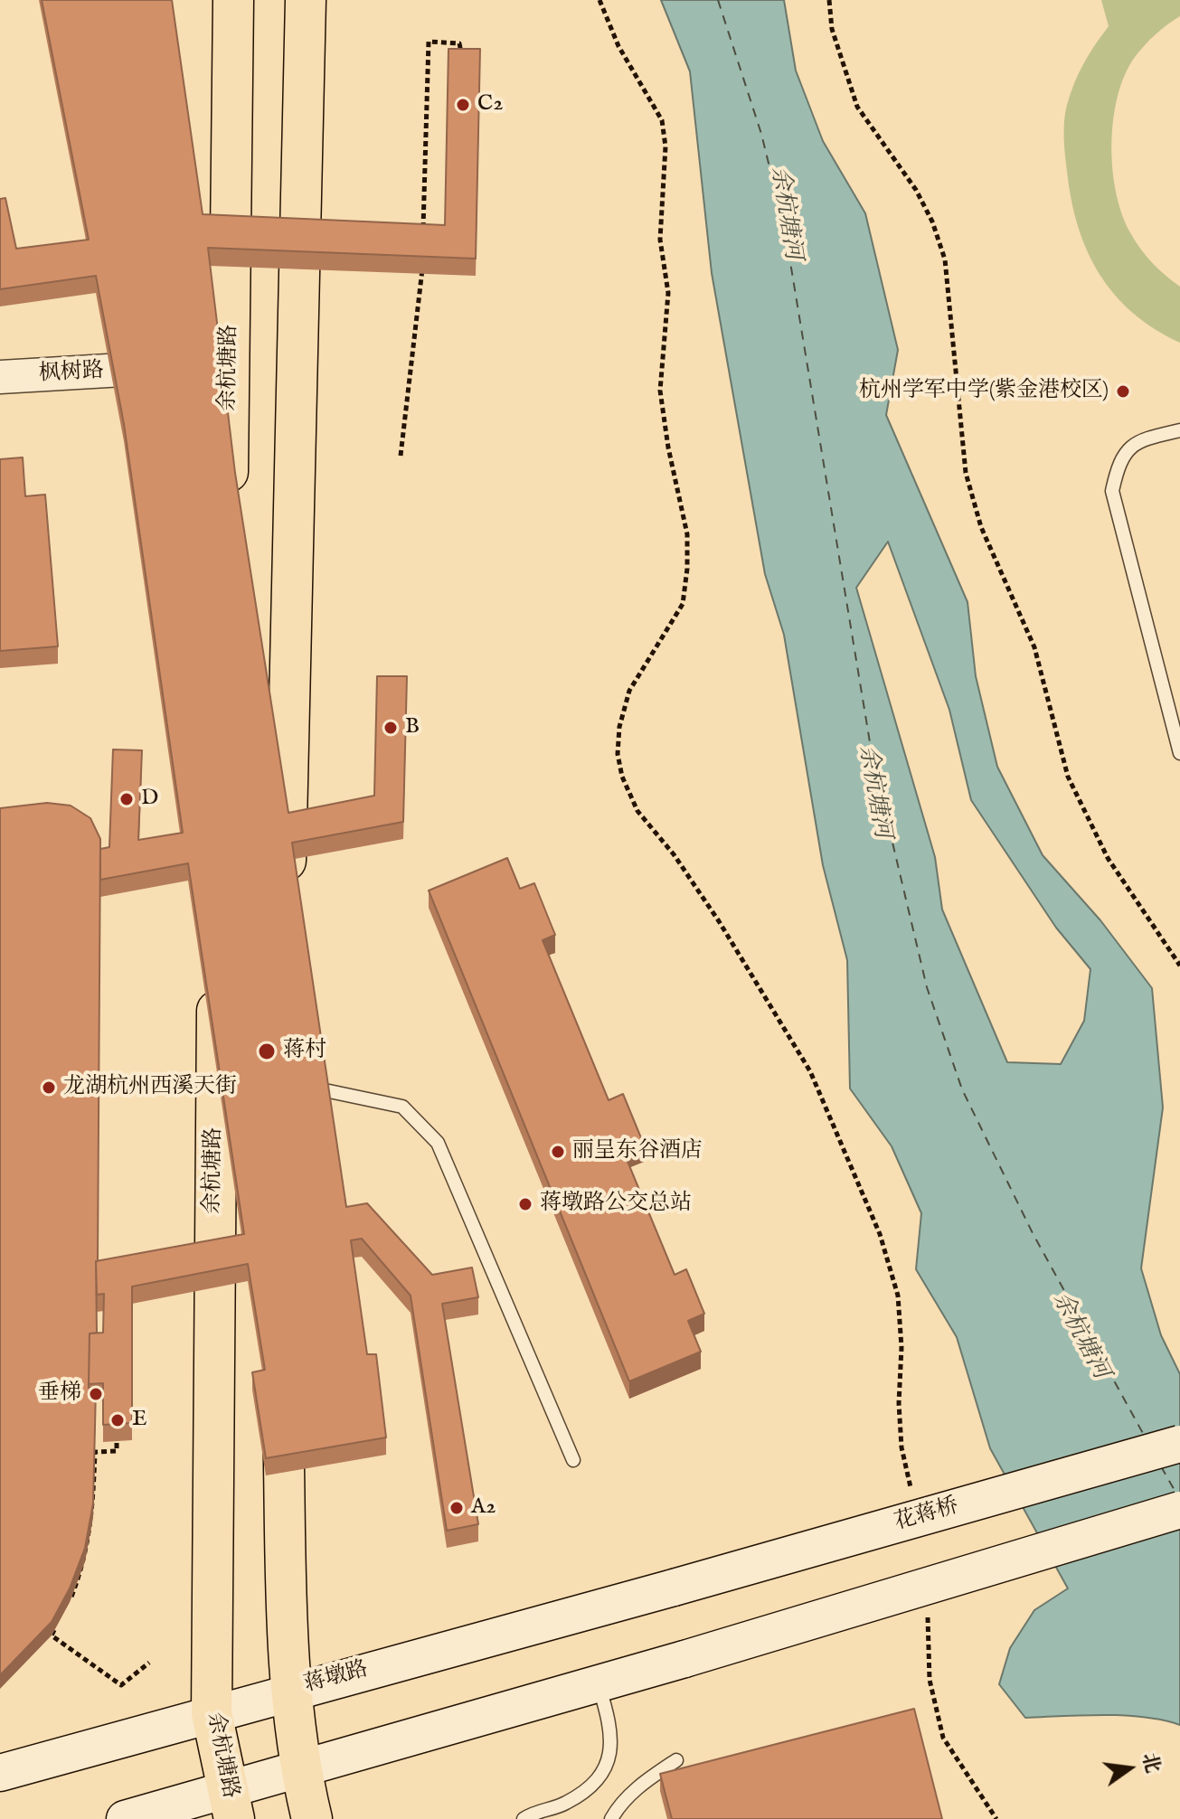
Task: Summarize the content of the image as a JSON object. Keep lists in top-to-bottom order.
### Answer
{
  "streets": {
    "main road": ["余杭塘路", "花蒋桥", "蒋墩路"],
    "street": ["枫树路"]
  },
  "crossings": [
    ["余杭塘路", "枫树路"],
    ["余杭塘路", "蒋墩路"],
    ["花蒋桥", "蒋墩路"]
  ],
  "water": ["余杭塘河"],
  "places": [
    "C2",
    "杭州学军中学(紫金港校区)",
    "B",
    "D",
    "蒋村",
    "龙湖杭州西溪天街",
    "丽呈东谷酒店",
    "蒋墩路公交总站",
    "垂梯",
    "E",
    "A2"
  ],
  "north": "right"
}
